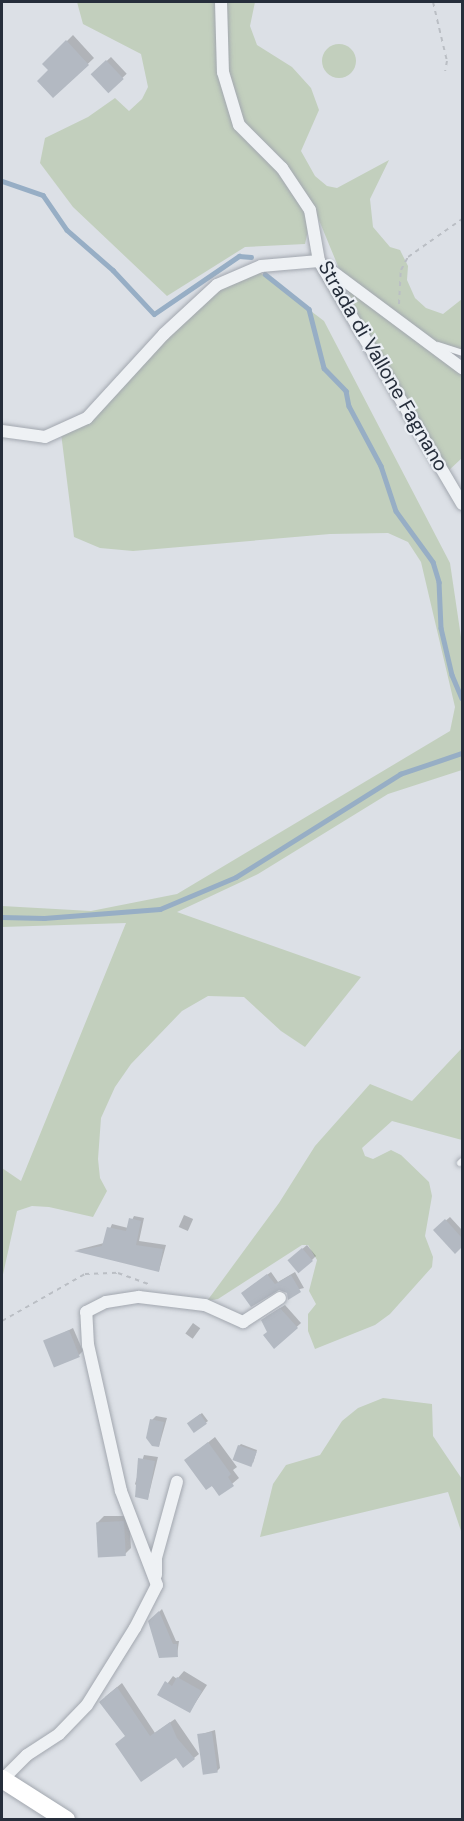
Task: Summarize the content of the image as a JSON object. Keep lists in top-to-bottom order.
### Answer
{
  "streets": {
    "street": ["Strada di Vallone Fagnano"]
  }
}
